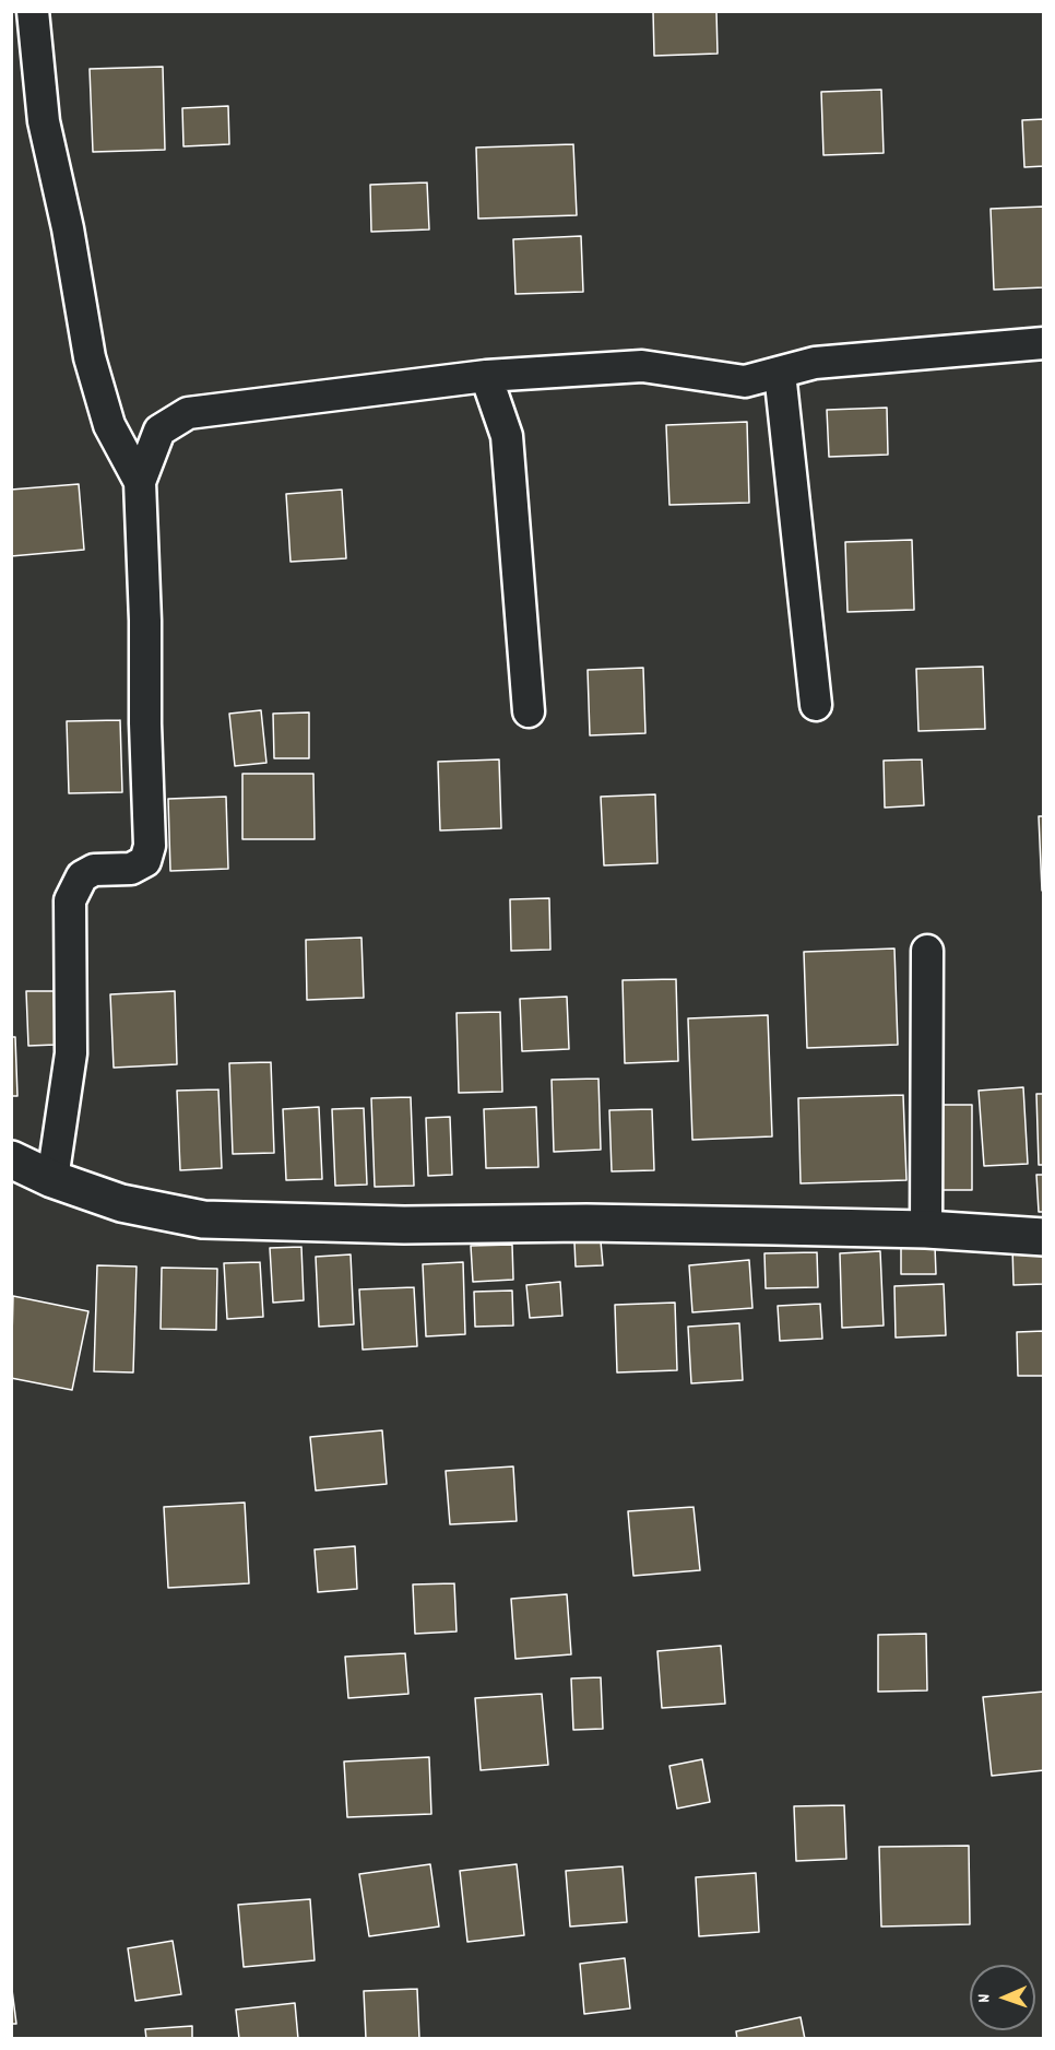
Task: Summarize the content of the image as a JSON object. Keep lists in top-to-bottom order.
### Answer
{
  "north": "left"
}
